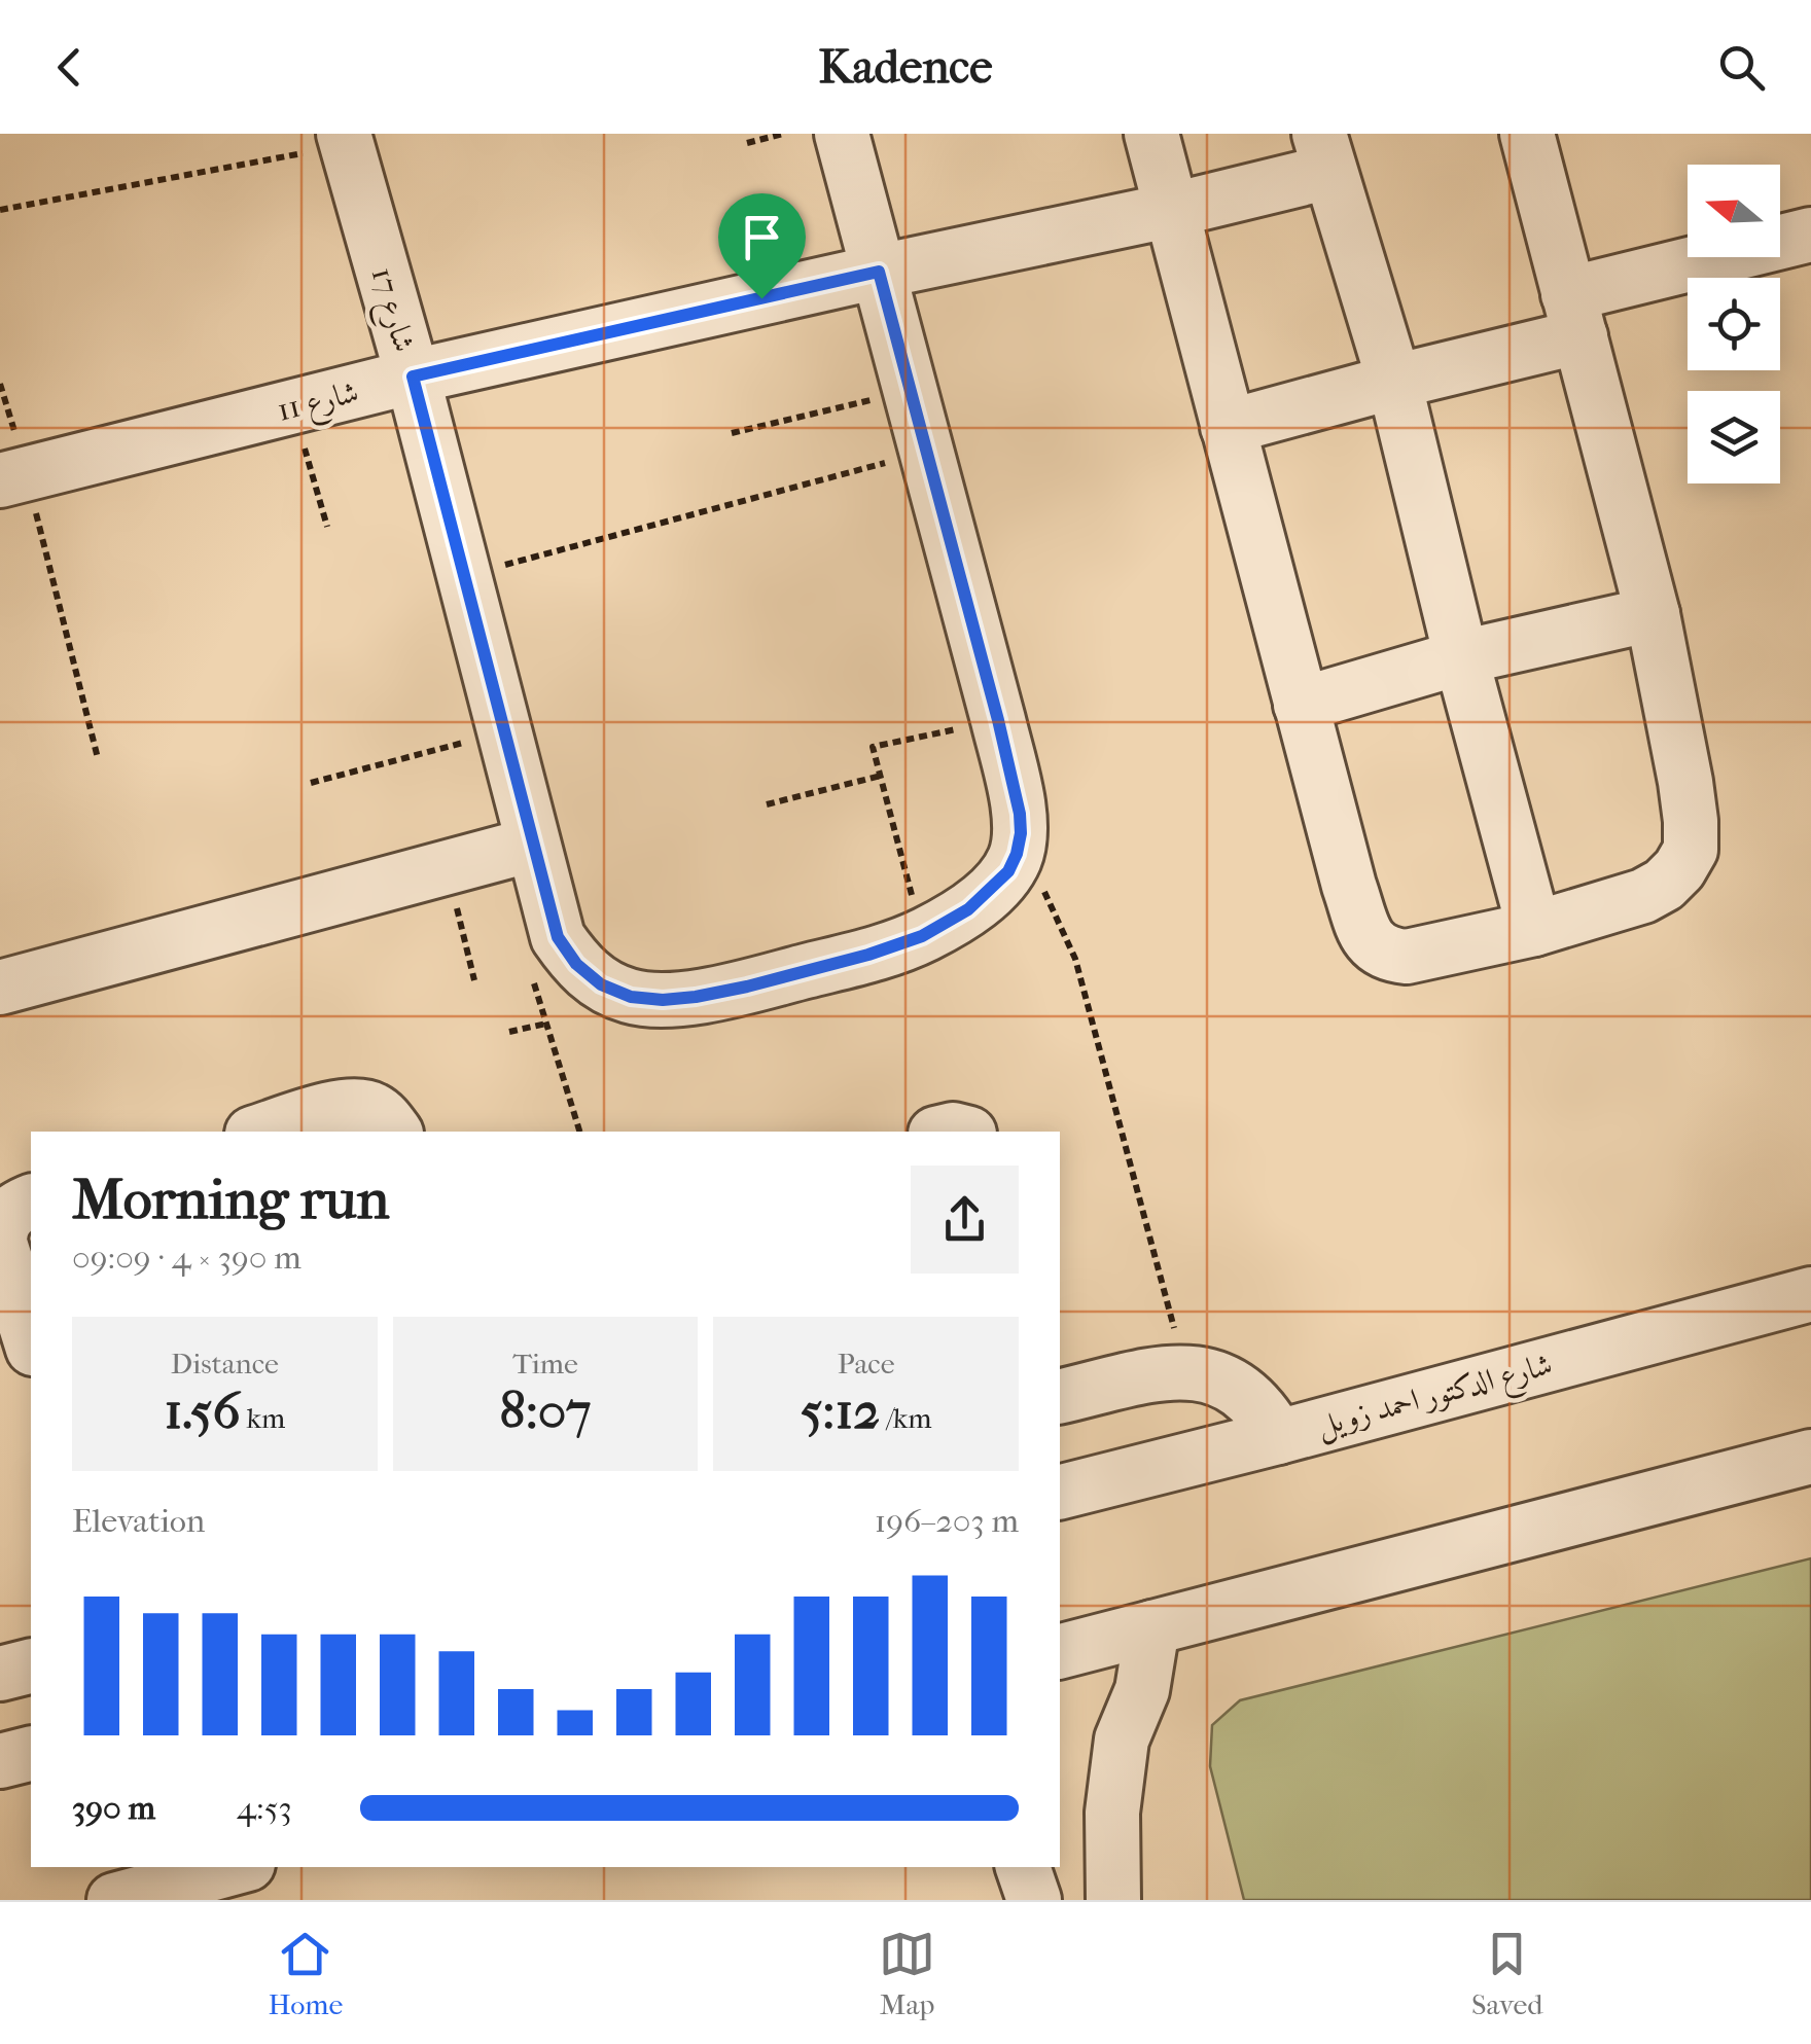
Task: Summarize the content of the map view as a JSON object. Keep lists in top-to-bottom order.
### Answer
{
  "streets": {
    "street": ["شارع 17", "شارع 11", "شارع الدكتور احمد زويل"]
  },
  "crossings": [
    ["شارع 17", "شارع 11"]
  ],
  "north": "left",
  "page": {
    "header": "Kadence",
    "heading": ["Morning run", "09:09 · 4 × 390 m"],
    "stats": [
      ["Distance", "1.56 km"],
      ["Time", "8:07"],
      ["Pace", "5:12 /km"]
    ],
    "chart": ["Elevation", "196–203 m"],
    "list": [
      {
        "name": "390 m",
        "note": "4:53"
      }
    ],
    "tabs": ["Home", "Map", "Saved"]
  }
}
